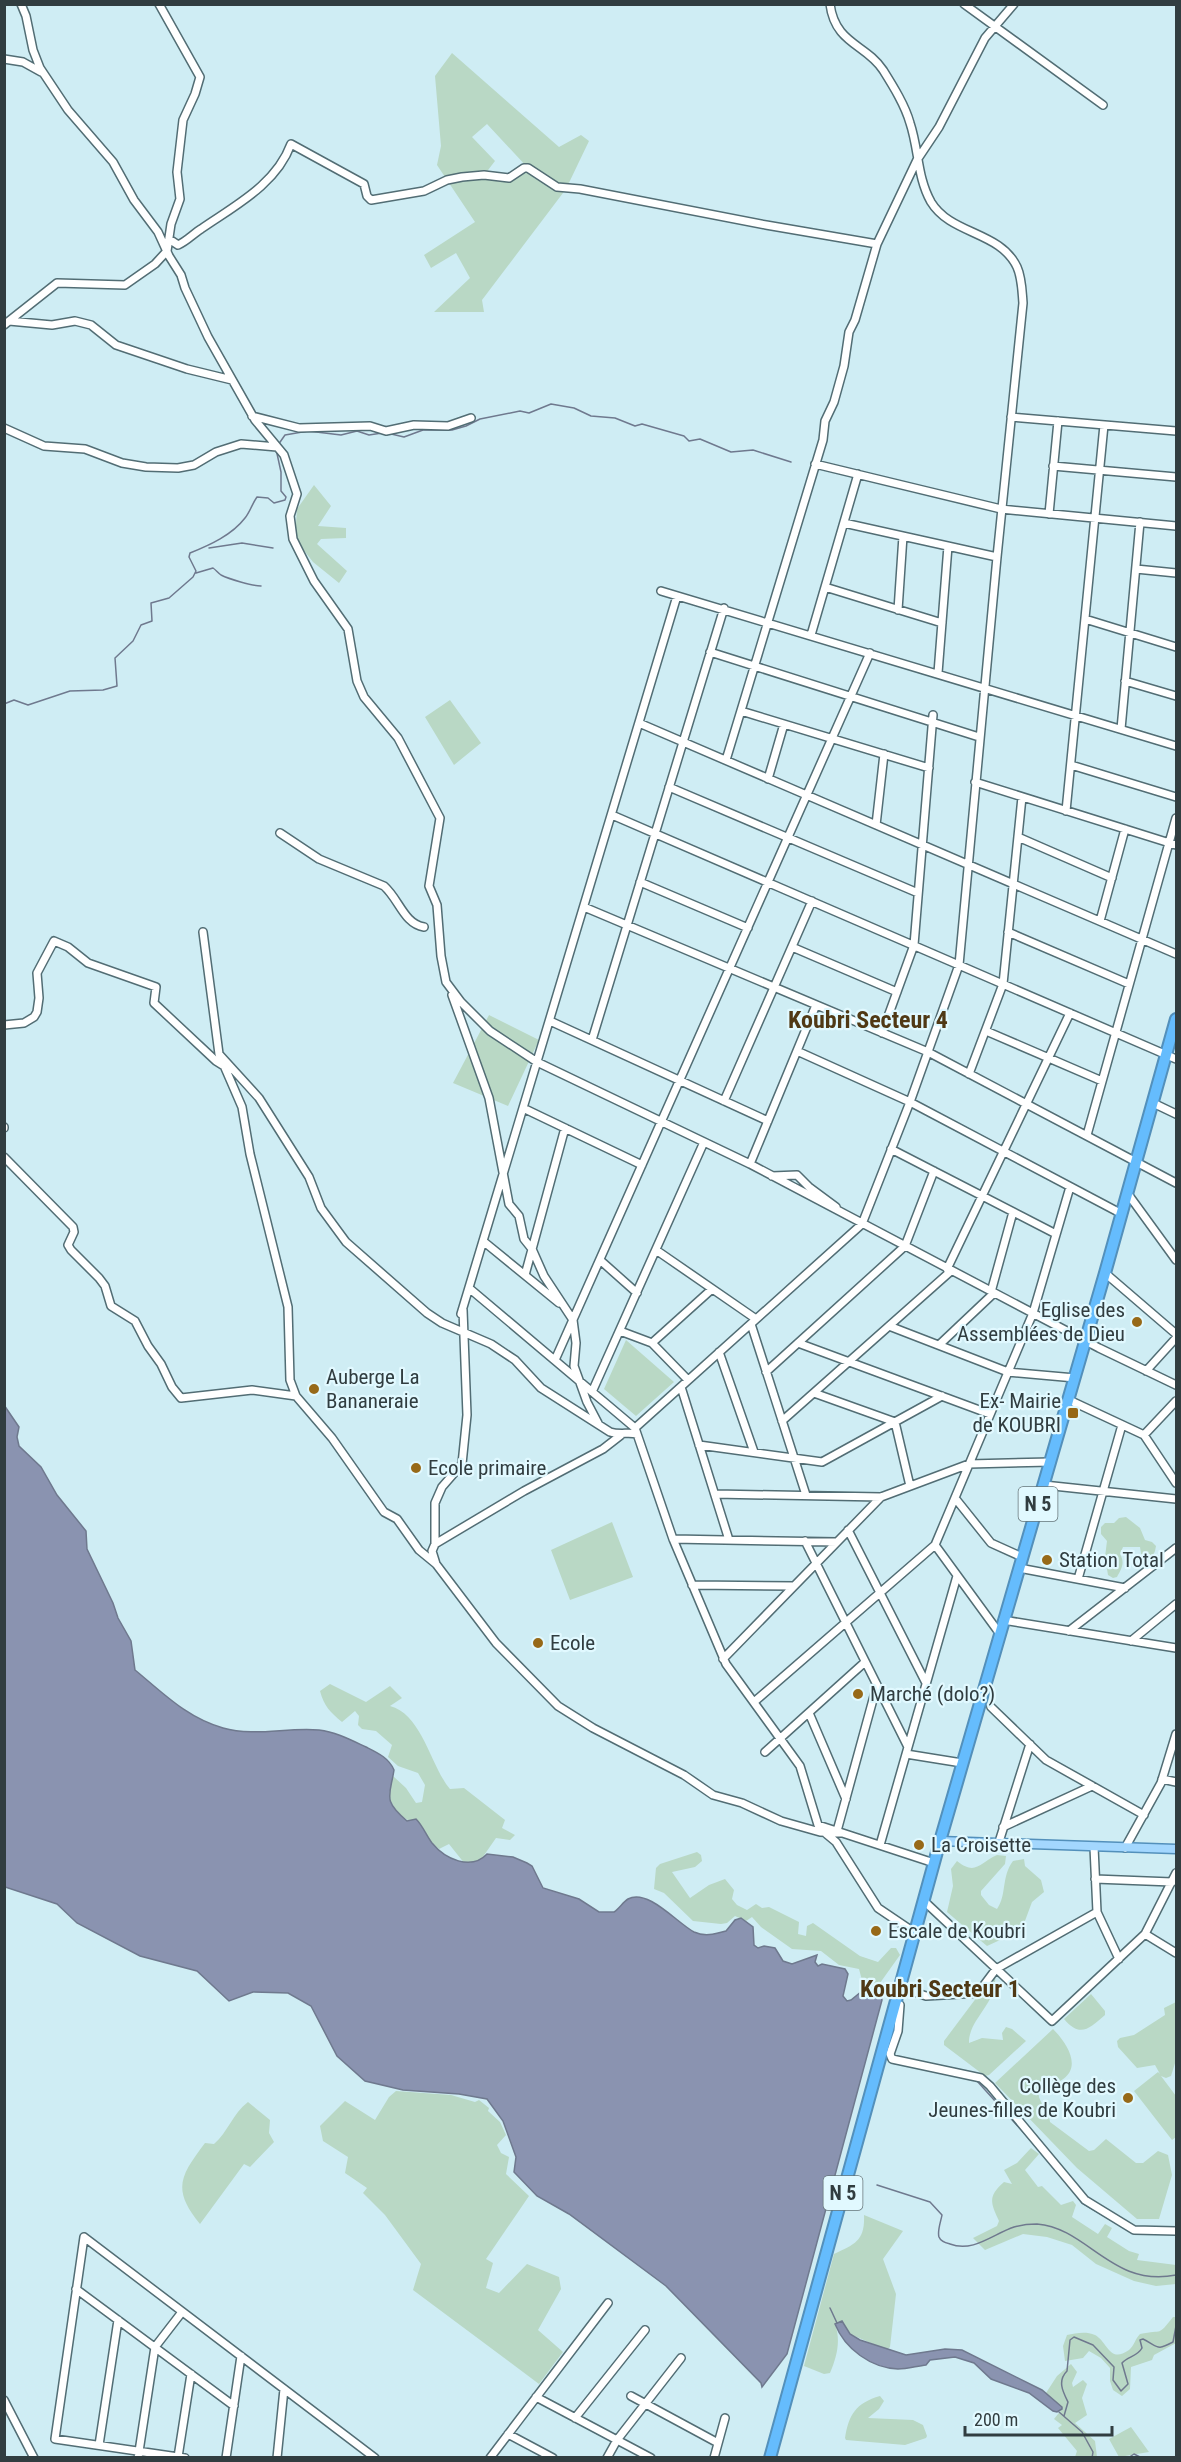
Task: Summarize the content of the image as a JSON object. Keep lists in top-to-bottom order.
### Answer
{
  "streets": {
    "highway": ["N 5"]
  },
  "districts": ["Koubri Secteur 4", "Koubri Secteur 1"],
  "places": {
    "other": [
      "Eglise des Assemblées de Dieu",
      "Auberge La Bananeraie",
      "Ecole primaire",
      "Station Total",
      "Ecole",
      "Marché (dolo?)",
      "La Croisette",
      "Escale de Koubri",
      "Collège des Jeunes-filles de Koubri"
    ],
    "transit": ["Ex- Mairie de KOUBRI"]
  },
  "scale_bar": "200 m"
}
